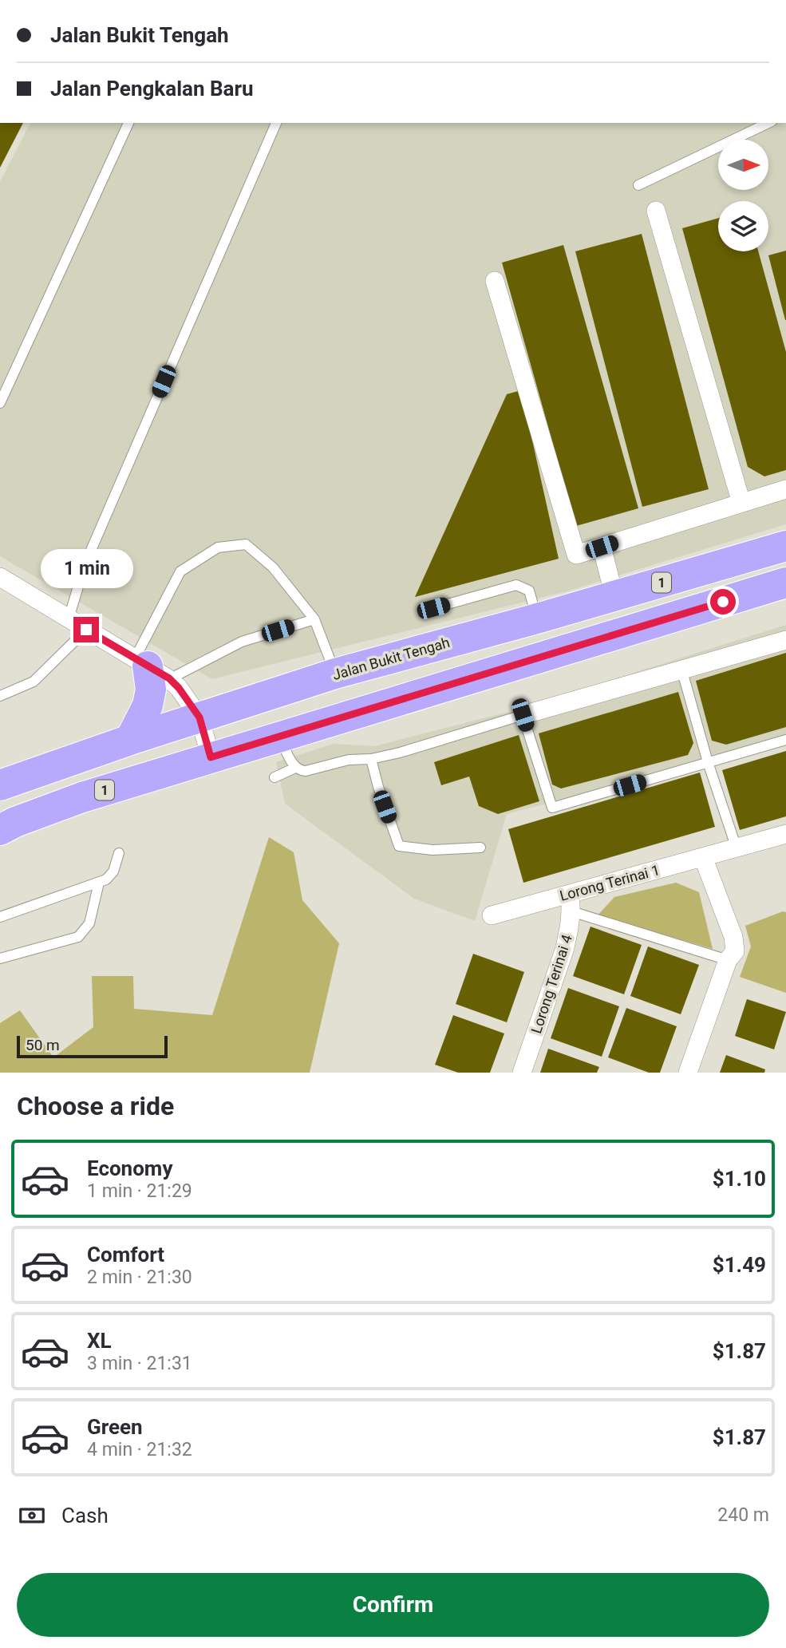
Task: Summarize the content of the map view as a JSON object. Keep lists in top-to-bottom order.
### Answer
{
  "streets": {
    "highway": ["1", "Jalan Bukit Tengah"],
    "street": ["Lorong Terinai 1", "Lorong Terinai 4"]
  },
  "crossings": [
    ["Lorong Terinai 1", "Lorong Terinai 4"]
  ],
  "scale_bar": "50 m",
  "north": "right",
  "page": {
    "banner": ["Jalan Bukit Tengah", "Jalan Pengkalan Baru"],
    "bubble": "1 min",
    "scale": "50 m",
    "heading": "Choose a ride",
    "list": [
      {
        "name": "Economy",
        "note": "1 min · 21:29",
        "value": "$1.10"
      },
      {
        "name": "Comfort",
        "note": "2 min · 21:30",
        "value": "$1.49"
      },
      {
        "name": "XL",
        "note": "3 min · 21:31",
        "value": "$1.87"
      },
      {
        "name": "Green",
        "note": "4 min · 21:32",
        "value": "$1.87"
      }
    ],
    "pay": ["Cash", "240 m"],
    "buttons": "Confirm"
  }
}
